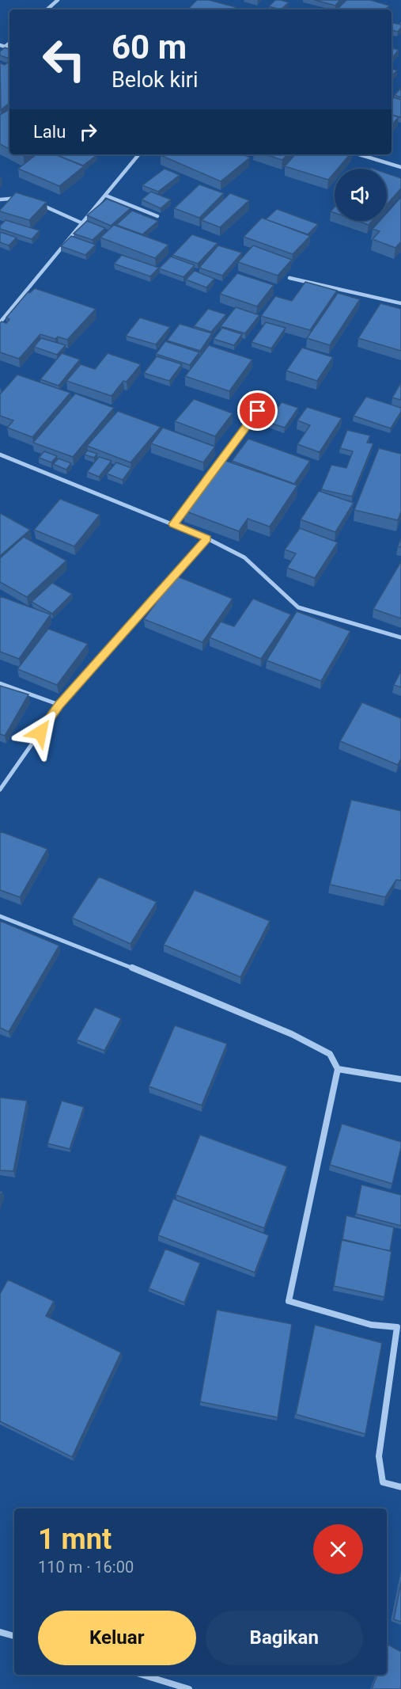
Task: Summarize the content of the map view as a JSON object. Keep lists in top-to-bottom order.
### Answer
{
  "page": {
    "turn": ["60 m", "Belok kiri"],
    "then": "Lalu",
    "heading": ["1 mnt", "110 m · 16:00"],
    "buttons": ["Keluar", "Bagikan"]
  }
}
